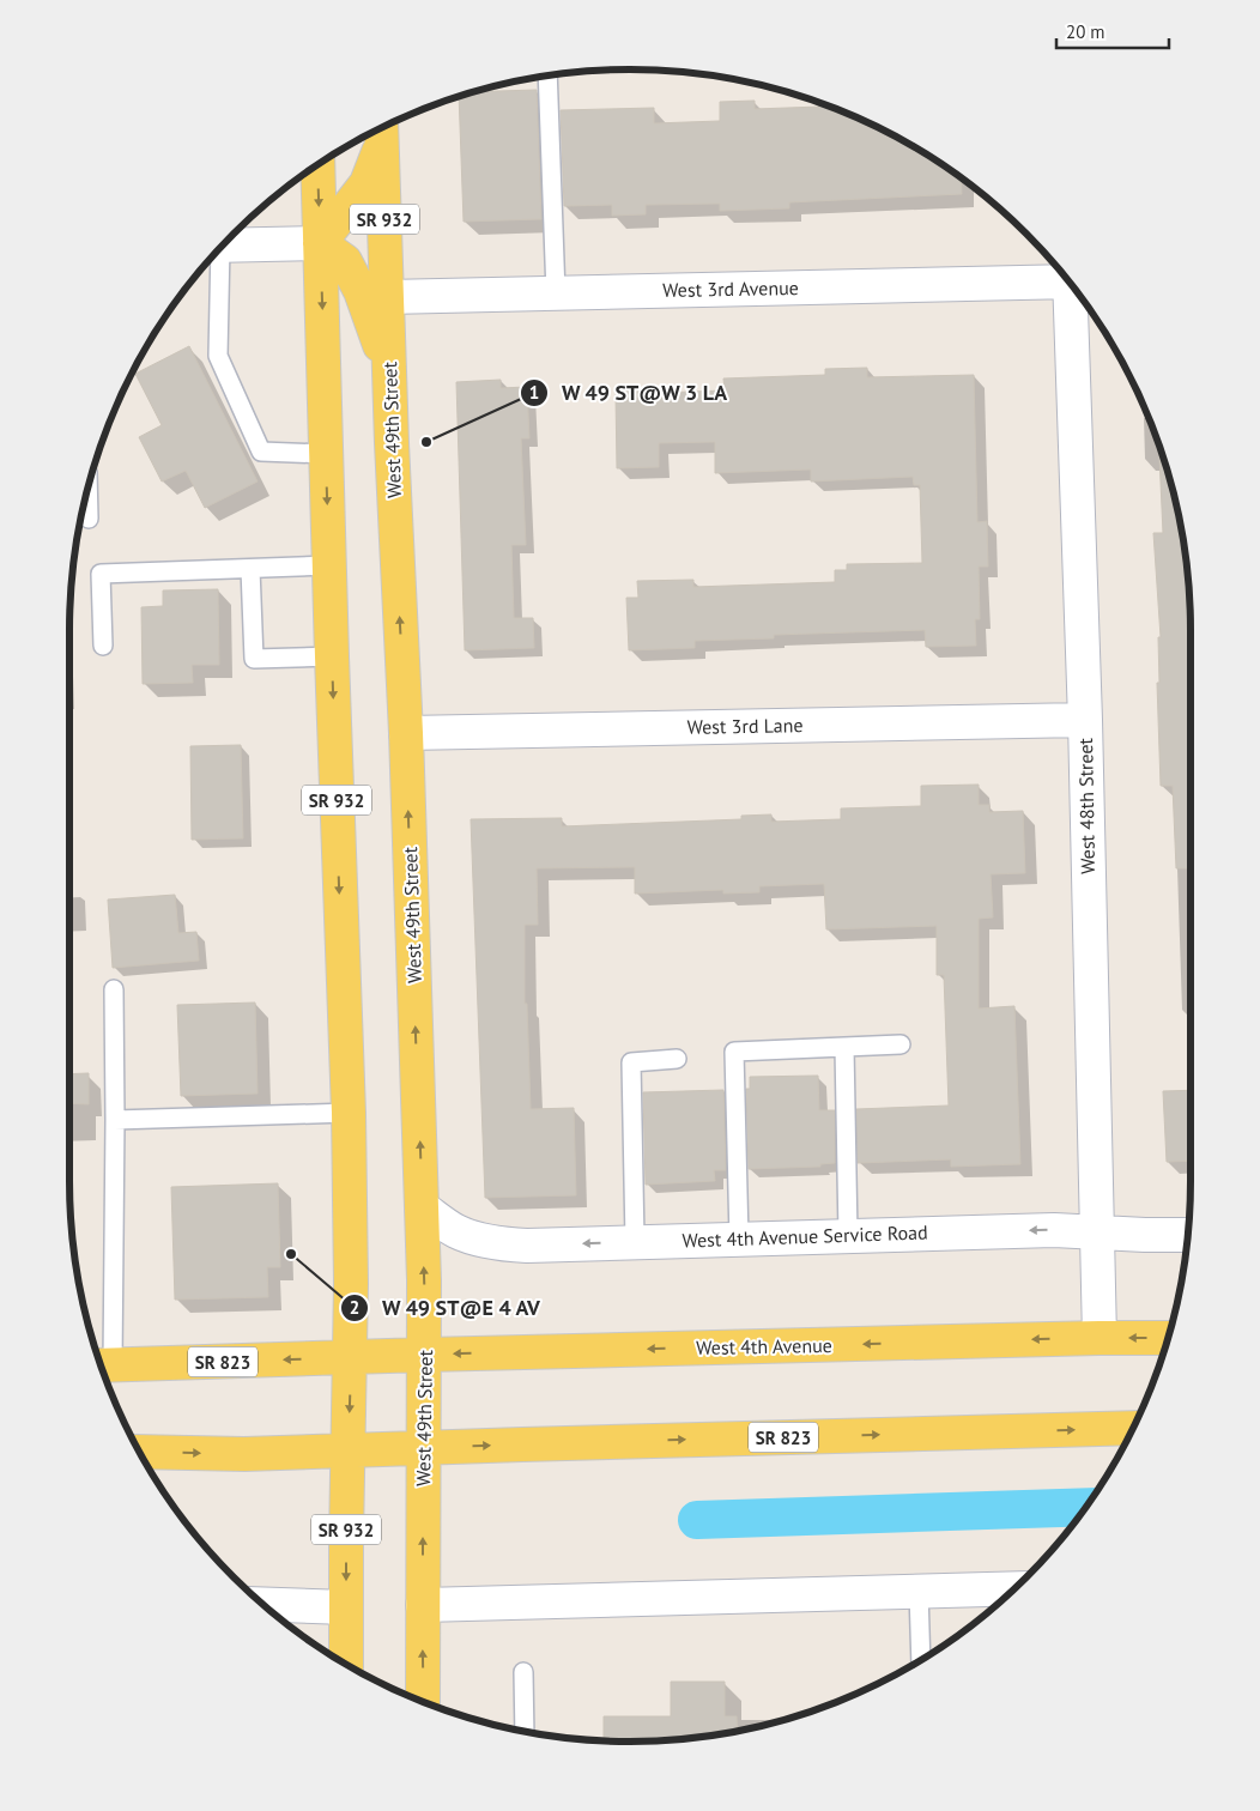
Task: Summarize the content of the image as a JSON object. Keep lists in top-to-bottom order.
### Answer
{
  "streets": {
    "main road": [
      "SR 932",
      "West 49th Street",
      "West 4th Avenue",
      "SR 823"
    ],
    "street": [
      "West 3rd Avenue",
      "West 3rd Lane",
      "West 48th Street",
      "West 4th Avenue Service Road"
    ]
  },
  "crossings": [
    ["SR 932", "West 4th Avenue"],
    ["SR 932", "SR 823"],
    ["West 3rd Avenue", "West 49th Street"],
    ["West 49th Street", "West 3rd Lane"],
    ["West 49th Street", "West 4th Avenue Service Road"],
    ["West 49th Street", "West 4th Avenue"],
    ["West 49th Street", "SR 823"],
    ["West 3rd Lane", "West 48th Street"],
    ["West 48th Street", "West 4th Avenue Service Road"],
    ["West 48th Street", "West 4th Avenue"],
    ["West 4th Avenue", "SR 823"]
  ],
  "one_way": ["West 4th Avenue Service Road"],
  "places": ["W 49 ST@W 3 LA", "W 49 ST@E 4 AV"],
  "scale_bar": "20 m"
}
